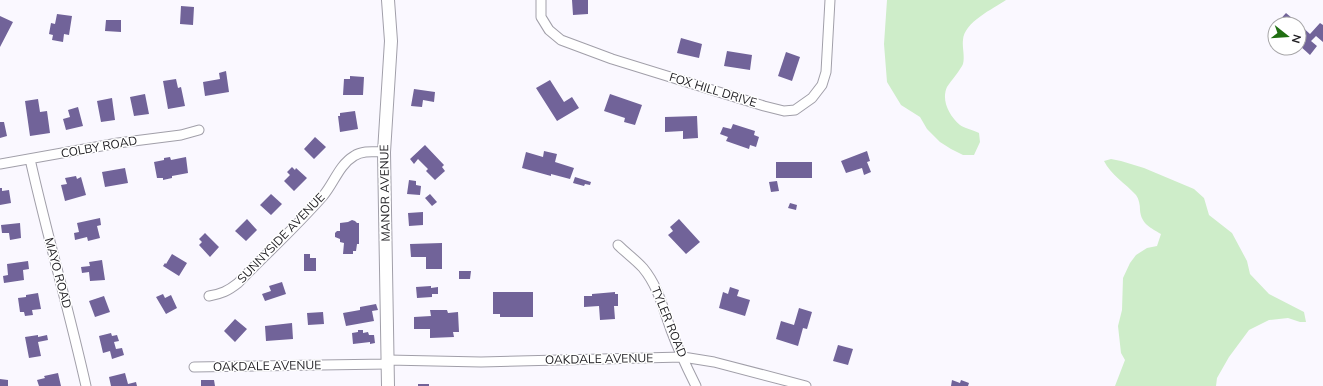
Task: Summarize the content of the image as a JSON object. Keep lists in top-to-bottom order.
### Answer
{
  "streets": {
    "street": [
      "FOX HILL DRIVE",
      "COLBY ROAD",
      "MANOR AVENUE",
      "SUNNYSIDE AVENUE",
      "MAYO ROAD",
      "TYLER ROAD",
      "OAKDALE AVENUE"
    ]
  },
  "crossings": [
    ["COLBY ROAD", "MAYO ROAD"],
    ["MANOR AVENUE", "SUNNYSIDE AVENUE"],
    ["MANOR AVENUE", "OAKDALE AVENUE"],
    ["TYLER ROAD", "OAKDALE AVENUE"]
  ],
  "north": "right"
}
